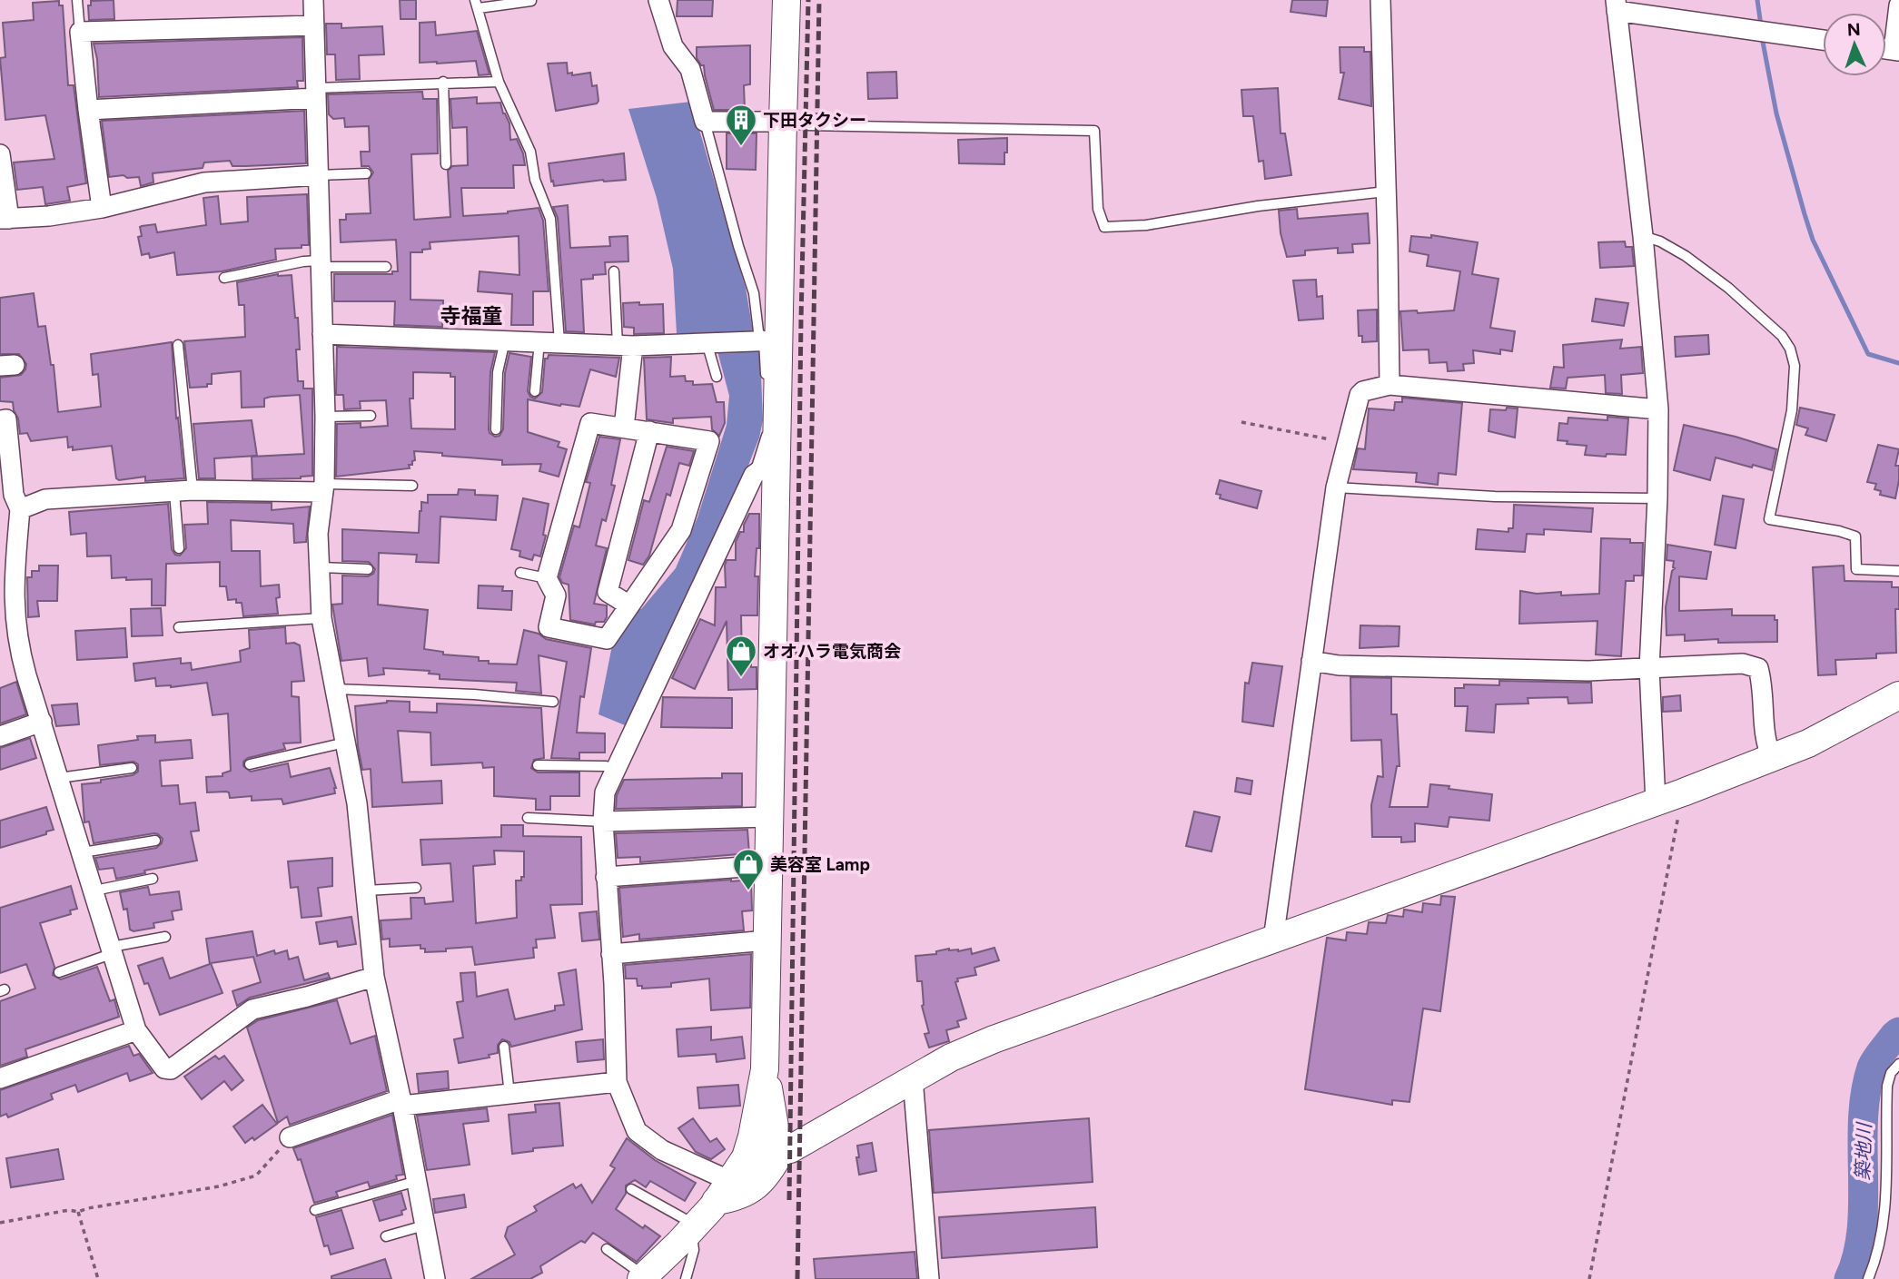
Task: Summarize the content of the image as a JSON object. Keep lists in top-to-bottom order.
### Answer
{
  "districts": ["寺福童"],
  "water": ["築地川"],
  "places": {
    "building": ["下田タクシー"],
    "shop": ["オオハラ電気商会", "美容室 Lamp"]
  },
  "north": "top"
}
